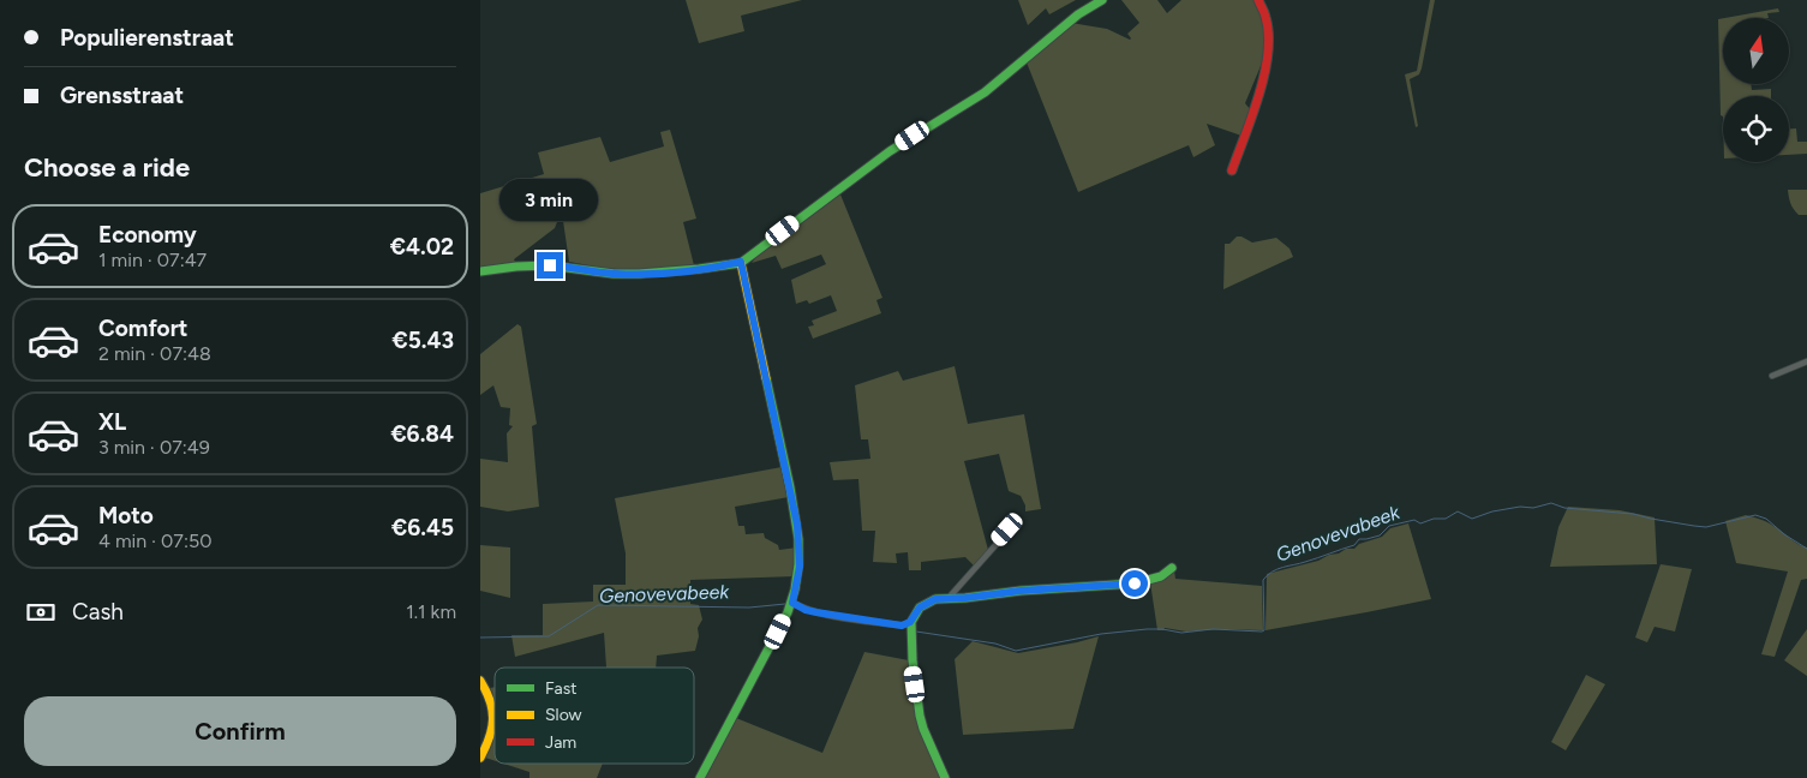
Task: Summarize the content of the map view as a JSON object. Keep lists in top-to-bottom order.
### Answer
{
  "water": ["Genovevabeek"],
  "legend": ["Fast", "Slow", "Jam"],
  "north": "top",
  "page": {
    "banner": ["Populierenstraat", "Grensstraat"],
    "heading": "Choose a ride",
    "bubble": "3 min",
    "list": [
      {
        "name": "Economy",
        "note": "1 min · 07:47",
        "value": "€4.02"
      },
      {
        "name": "Comfort",
        "note": "2 min · 07:48",
        "value": "€5.43"
      },
      {
        "name": "XL",
        "note": "3 min · 07:49",
        "value": "€6.84"
      },
      {
        "name": "Moto",
        "note": "4 min · 07:50",
        "value": "€6.45"
      }
    ],
    "pay": ["Cash", "1.1 km"],
    "buttons": "Confirm"
  }
}
